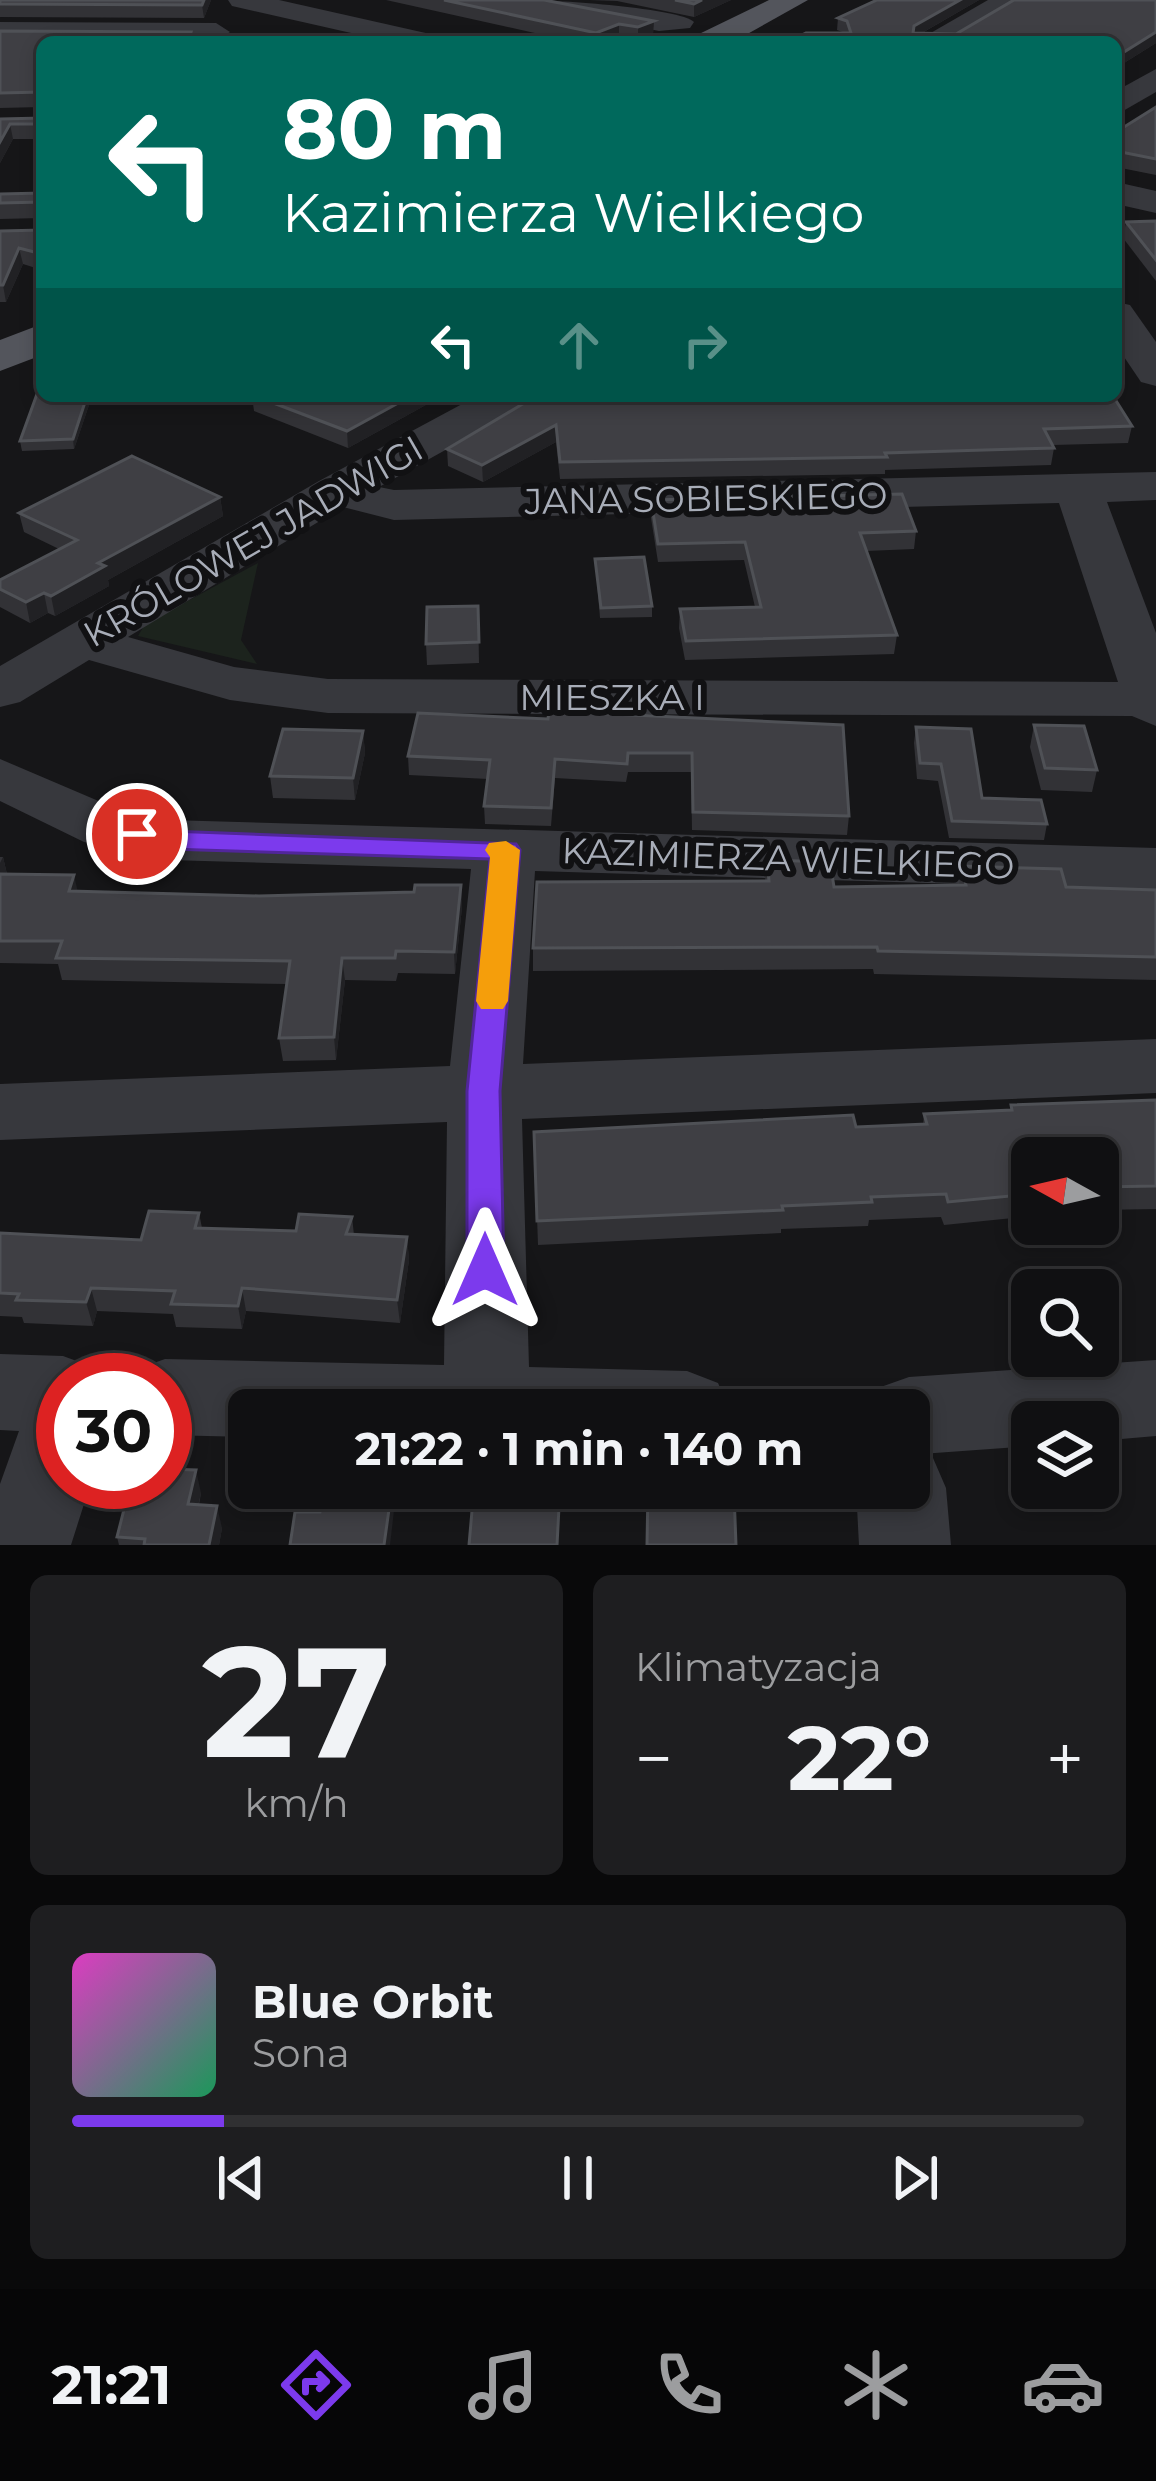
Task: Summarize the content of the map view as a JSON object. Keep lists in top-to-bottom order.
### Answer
{
  "streets": {
    "street": [
      "JANA SOBIESKIEGO",
      "KRÓLOWEJ JADWIGI",
      "MIESZKA I",
      "KAZIMIERZA WIELKIEGO"
    ]
  },
  "crossings": [
    ["JANA SOBIESKIEGO", "KRÓLOWEJ JADWIGI"],
    ["KRÓLOWEJ JADWIGI", "MIESZKA I"]
  ],
  "north": "left",
  "page": {
    "turn": ["80 m", "Kazimierza Wielkiego"],
    "limit": "30",
    "trip": "21:22 · 1 min · 140 m",
    "tile": [
      ["27", "km/h"],
      "Klimatyzacja"
    ],
    "heat": ["−", "22°", "+"],
    "song": ["Blue Orbit", "Sona"],
    "tabs": "21:21"
  }
}
